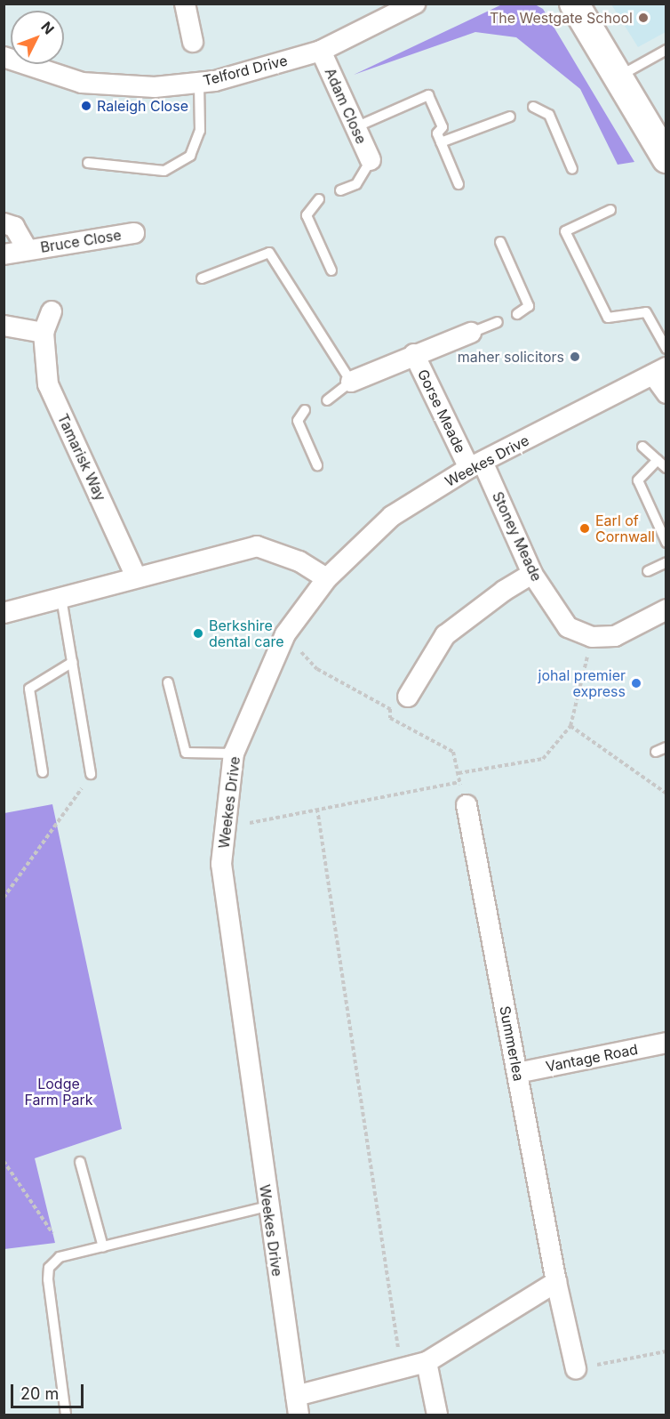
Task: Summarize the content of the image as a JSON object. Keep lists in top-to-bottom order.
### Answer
{
  "streets": {
    "street": [
      "Telford Drive",
      "Adam Close",
      "Bruce Close",
      "Gorse Meade",
      "Tamarisk Way",
      "Weekes Drive",
      "Stoney Meade",
      "Summerlea",
      "Vantage Road"
    ]
  },
  "crossings": [
    ["Telford Drive", "Adam Close"],
    ["Gorse Meade", "Weekes Drive"],
    ["Gorse Meade", "Stoney Meade"],
    ["Weekes Drive", "Stoney Meade"],
    ["Summerlea", "Vantage Road"]
  ],
  "parks": ["Lodge Farm Park"],
  "places": [
    "The Westgate School",
    "Raleigh Close",
    "maher solicitors",
    "Earl of Cornwall",
    "Berkshire dental care",
    "johal premier express"
  ],
  "scale_bar": "20 m",
  "north": "top right"
}
